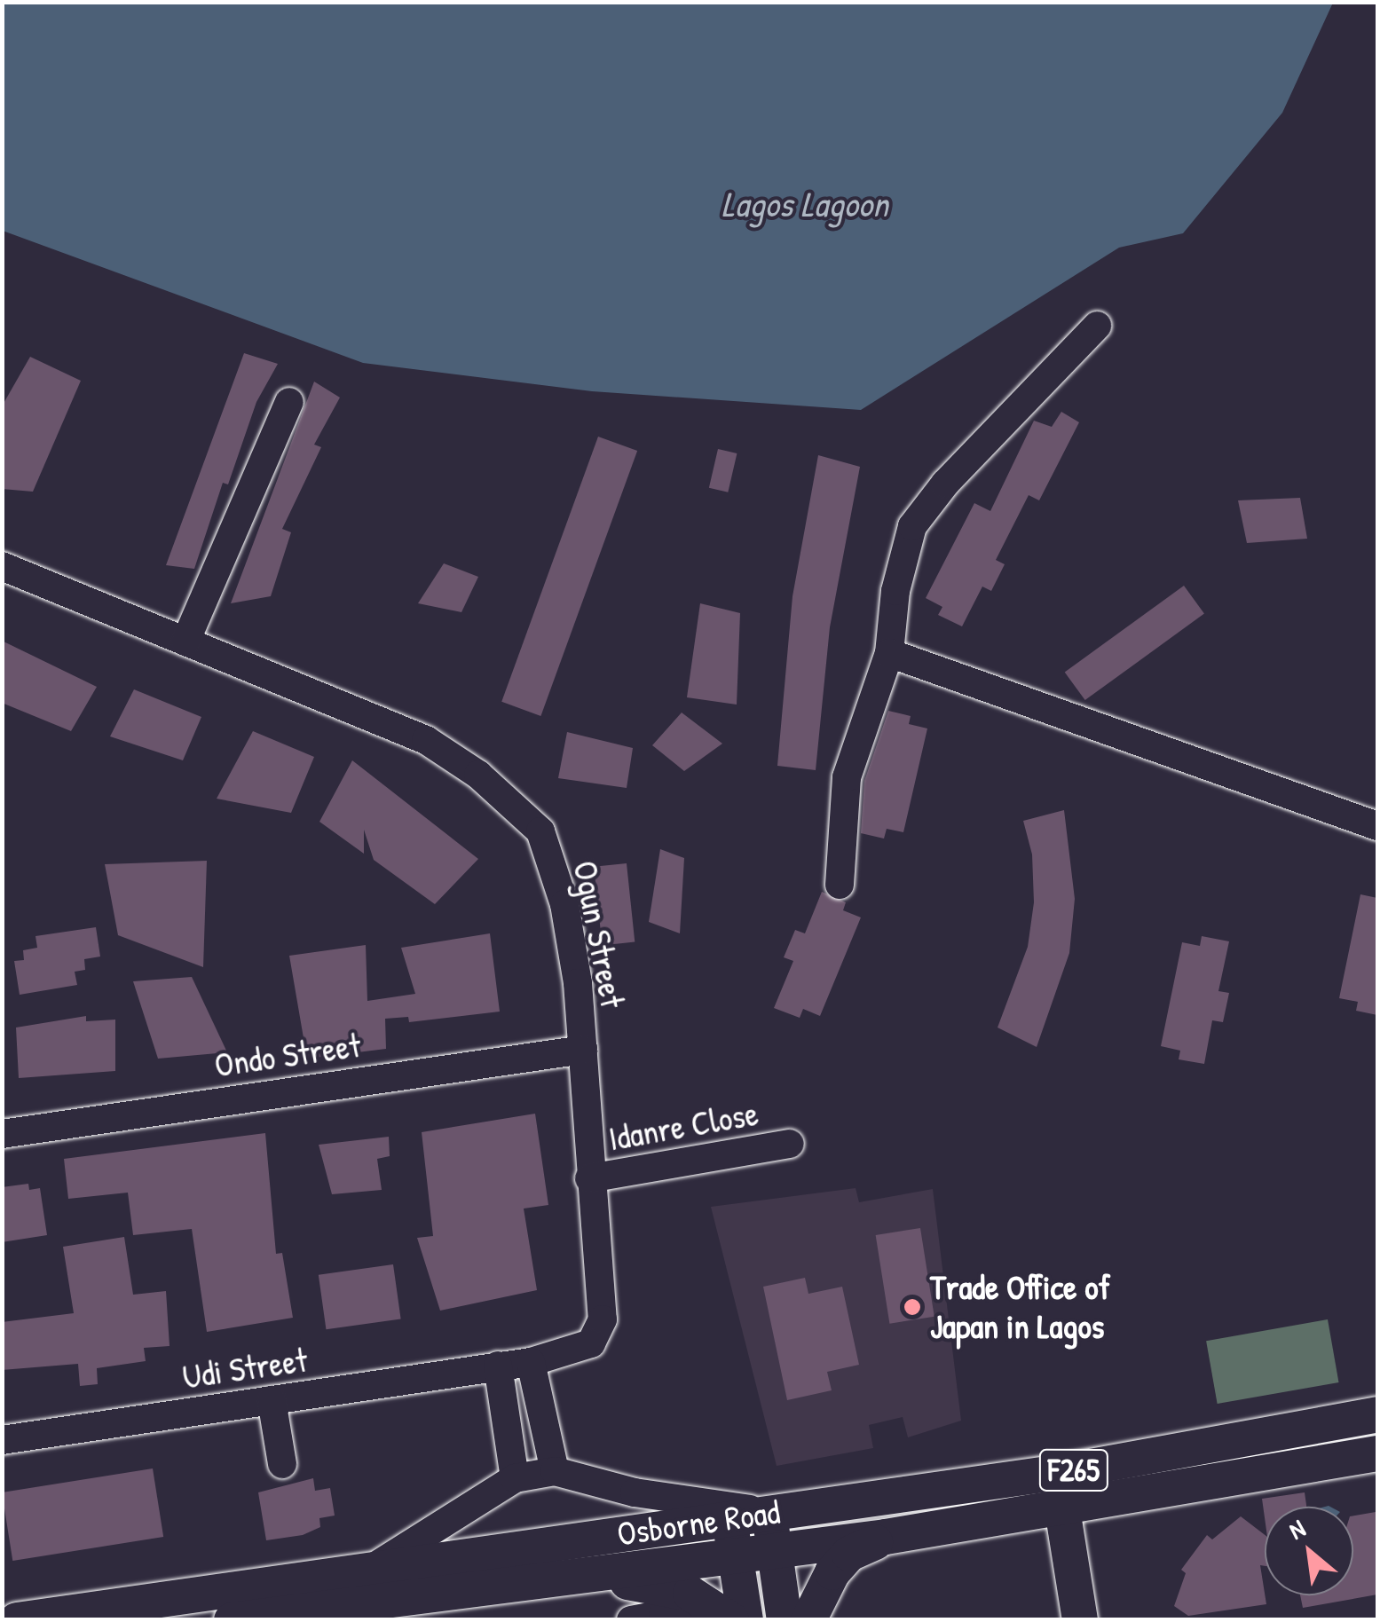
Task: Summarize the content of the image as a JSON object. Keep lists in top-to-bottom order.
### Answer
{
  "streets": {
    "main road": ["F265", "Osborne Road"],
    "street": [
      "Ogun Street",
      "Ondo Street",
      "Idanre Close",
      "Udi Street"
    ]
  },
  "crossings": [
    ["Ogun Street", "Ondo Street"],
    ["Ogun Street", "Idanre Close"],
    ["Ogun Street", "Udi Street"]
  ],
  "water": ["Lagos Lagoon"],
  "places": ["Trade Office of Japan in Lagos"],
  "north": "top left"
}
